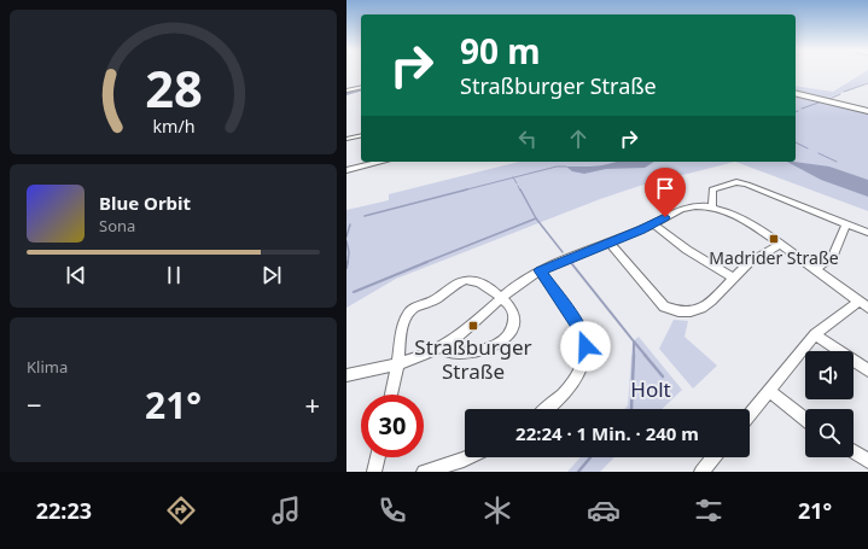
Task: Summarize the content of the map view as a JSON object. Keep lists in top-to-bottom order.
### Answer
{
  "parks": ["Holt"],
  "places": {
    "transit": ["Madrider Straße", "Straßburger Straße"]
  },
  "page": {
    "turn": ["90 m", "Straßburger Straße"],
    "song": ["Blue Orbit", "Sona"],
    "tile": "Klima",
    "heat": ["−", "21°", "+"],
    "limit": "30",
    "trip": "22:24 · 1 Min. · 240 m",
    "tabs": ["22:23", "21°"],
    "gauge": ["28", "km/h"]
  }
}
